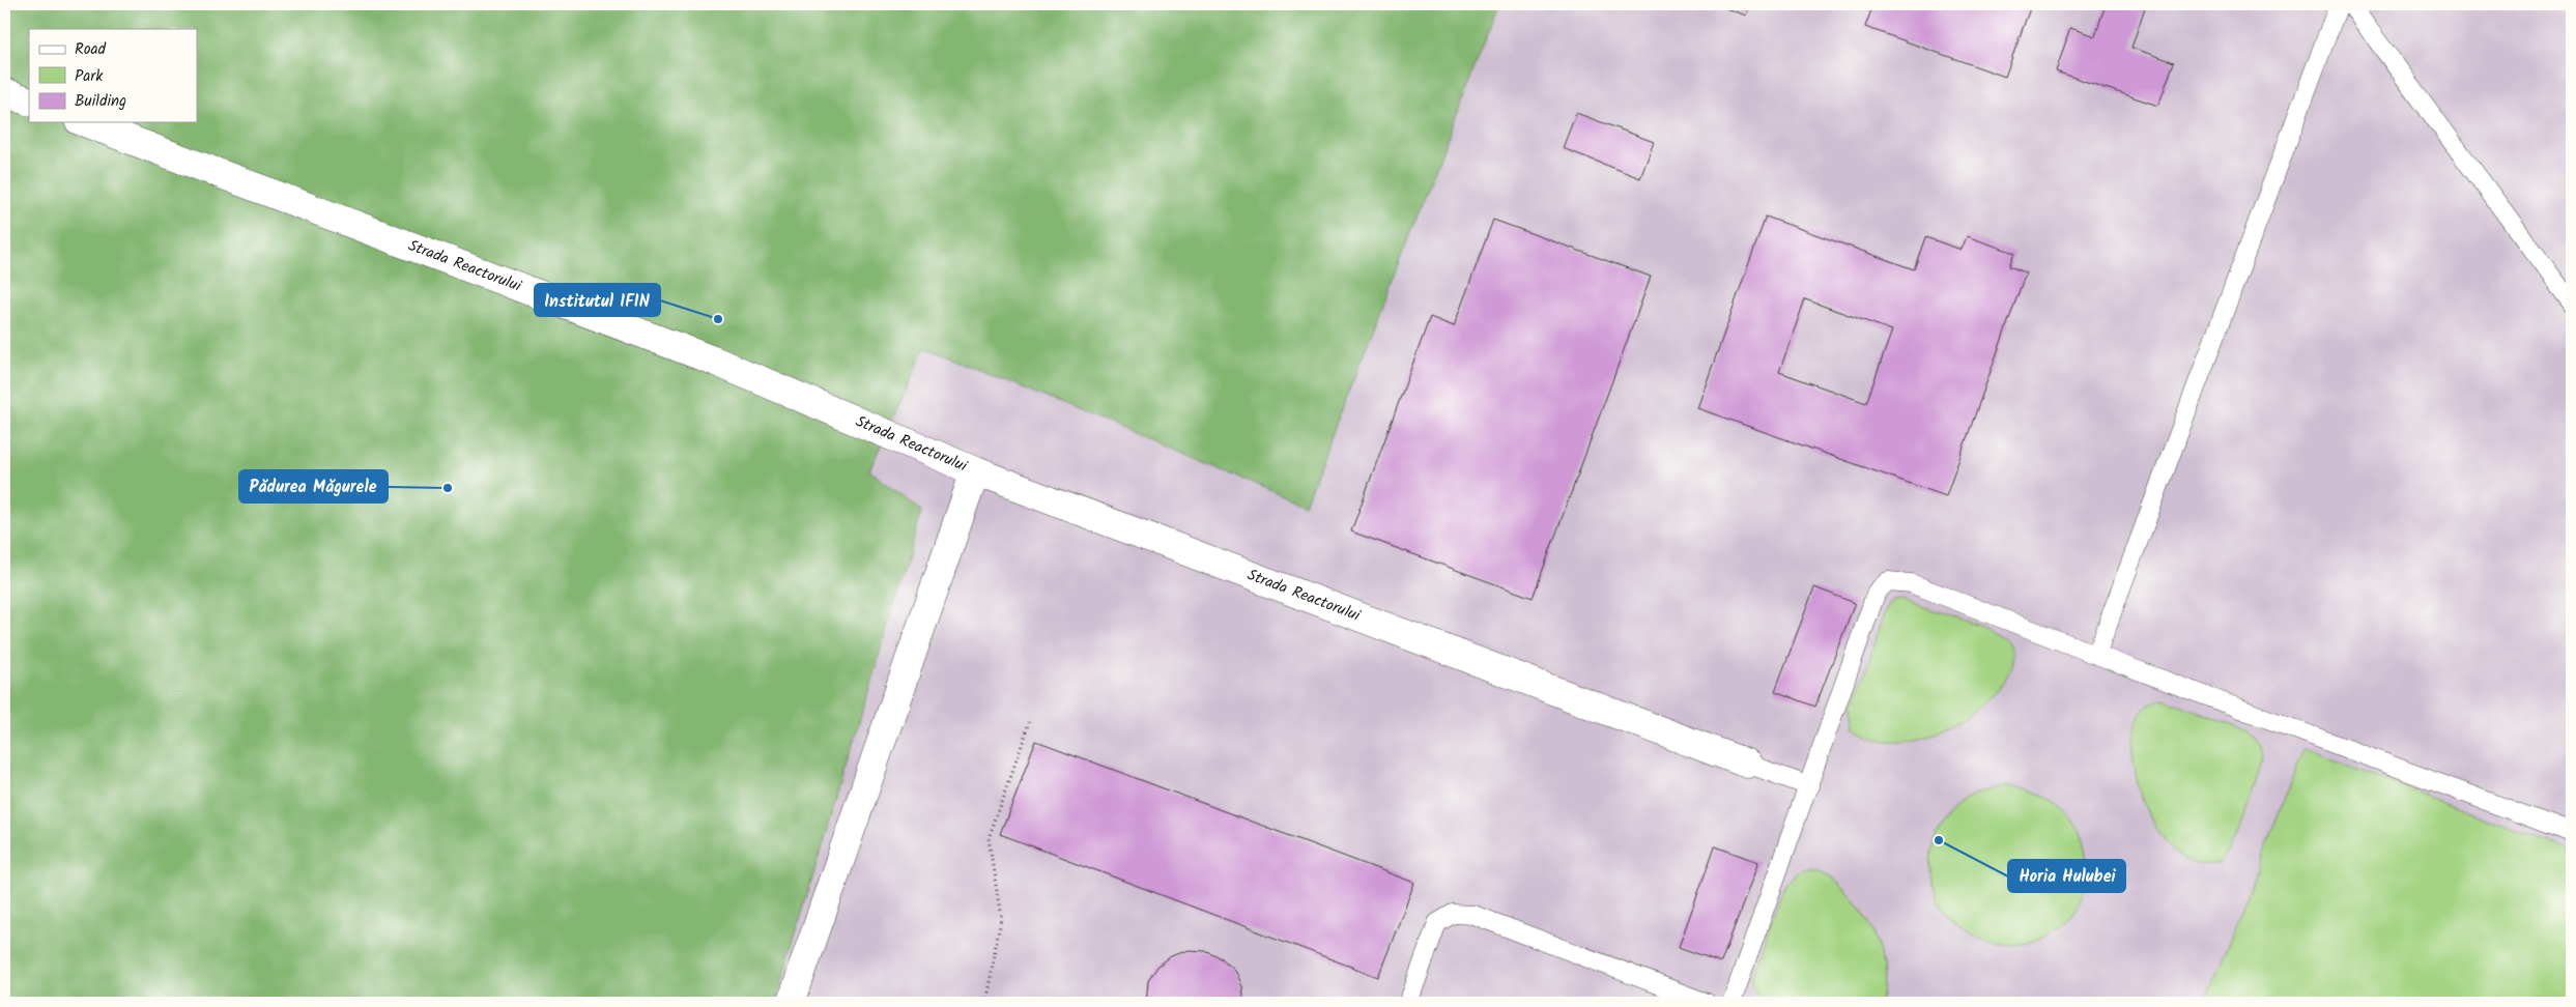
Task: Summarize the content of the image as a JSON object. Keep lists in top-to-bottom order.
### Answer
{
  "streets": {
    "street": ["Strada Reactorului"]
  },
  "places": ["Institutul IFIN", "Pădurea Măgurele", "Horia Hulubei"],
  "legend": ["Road", "Park", "Building"]
}
